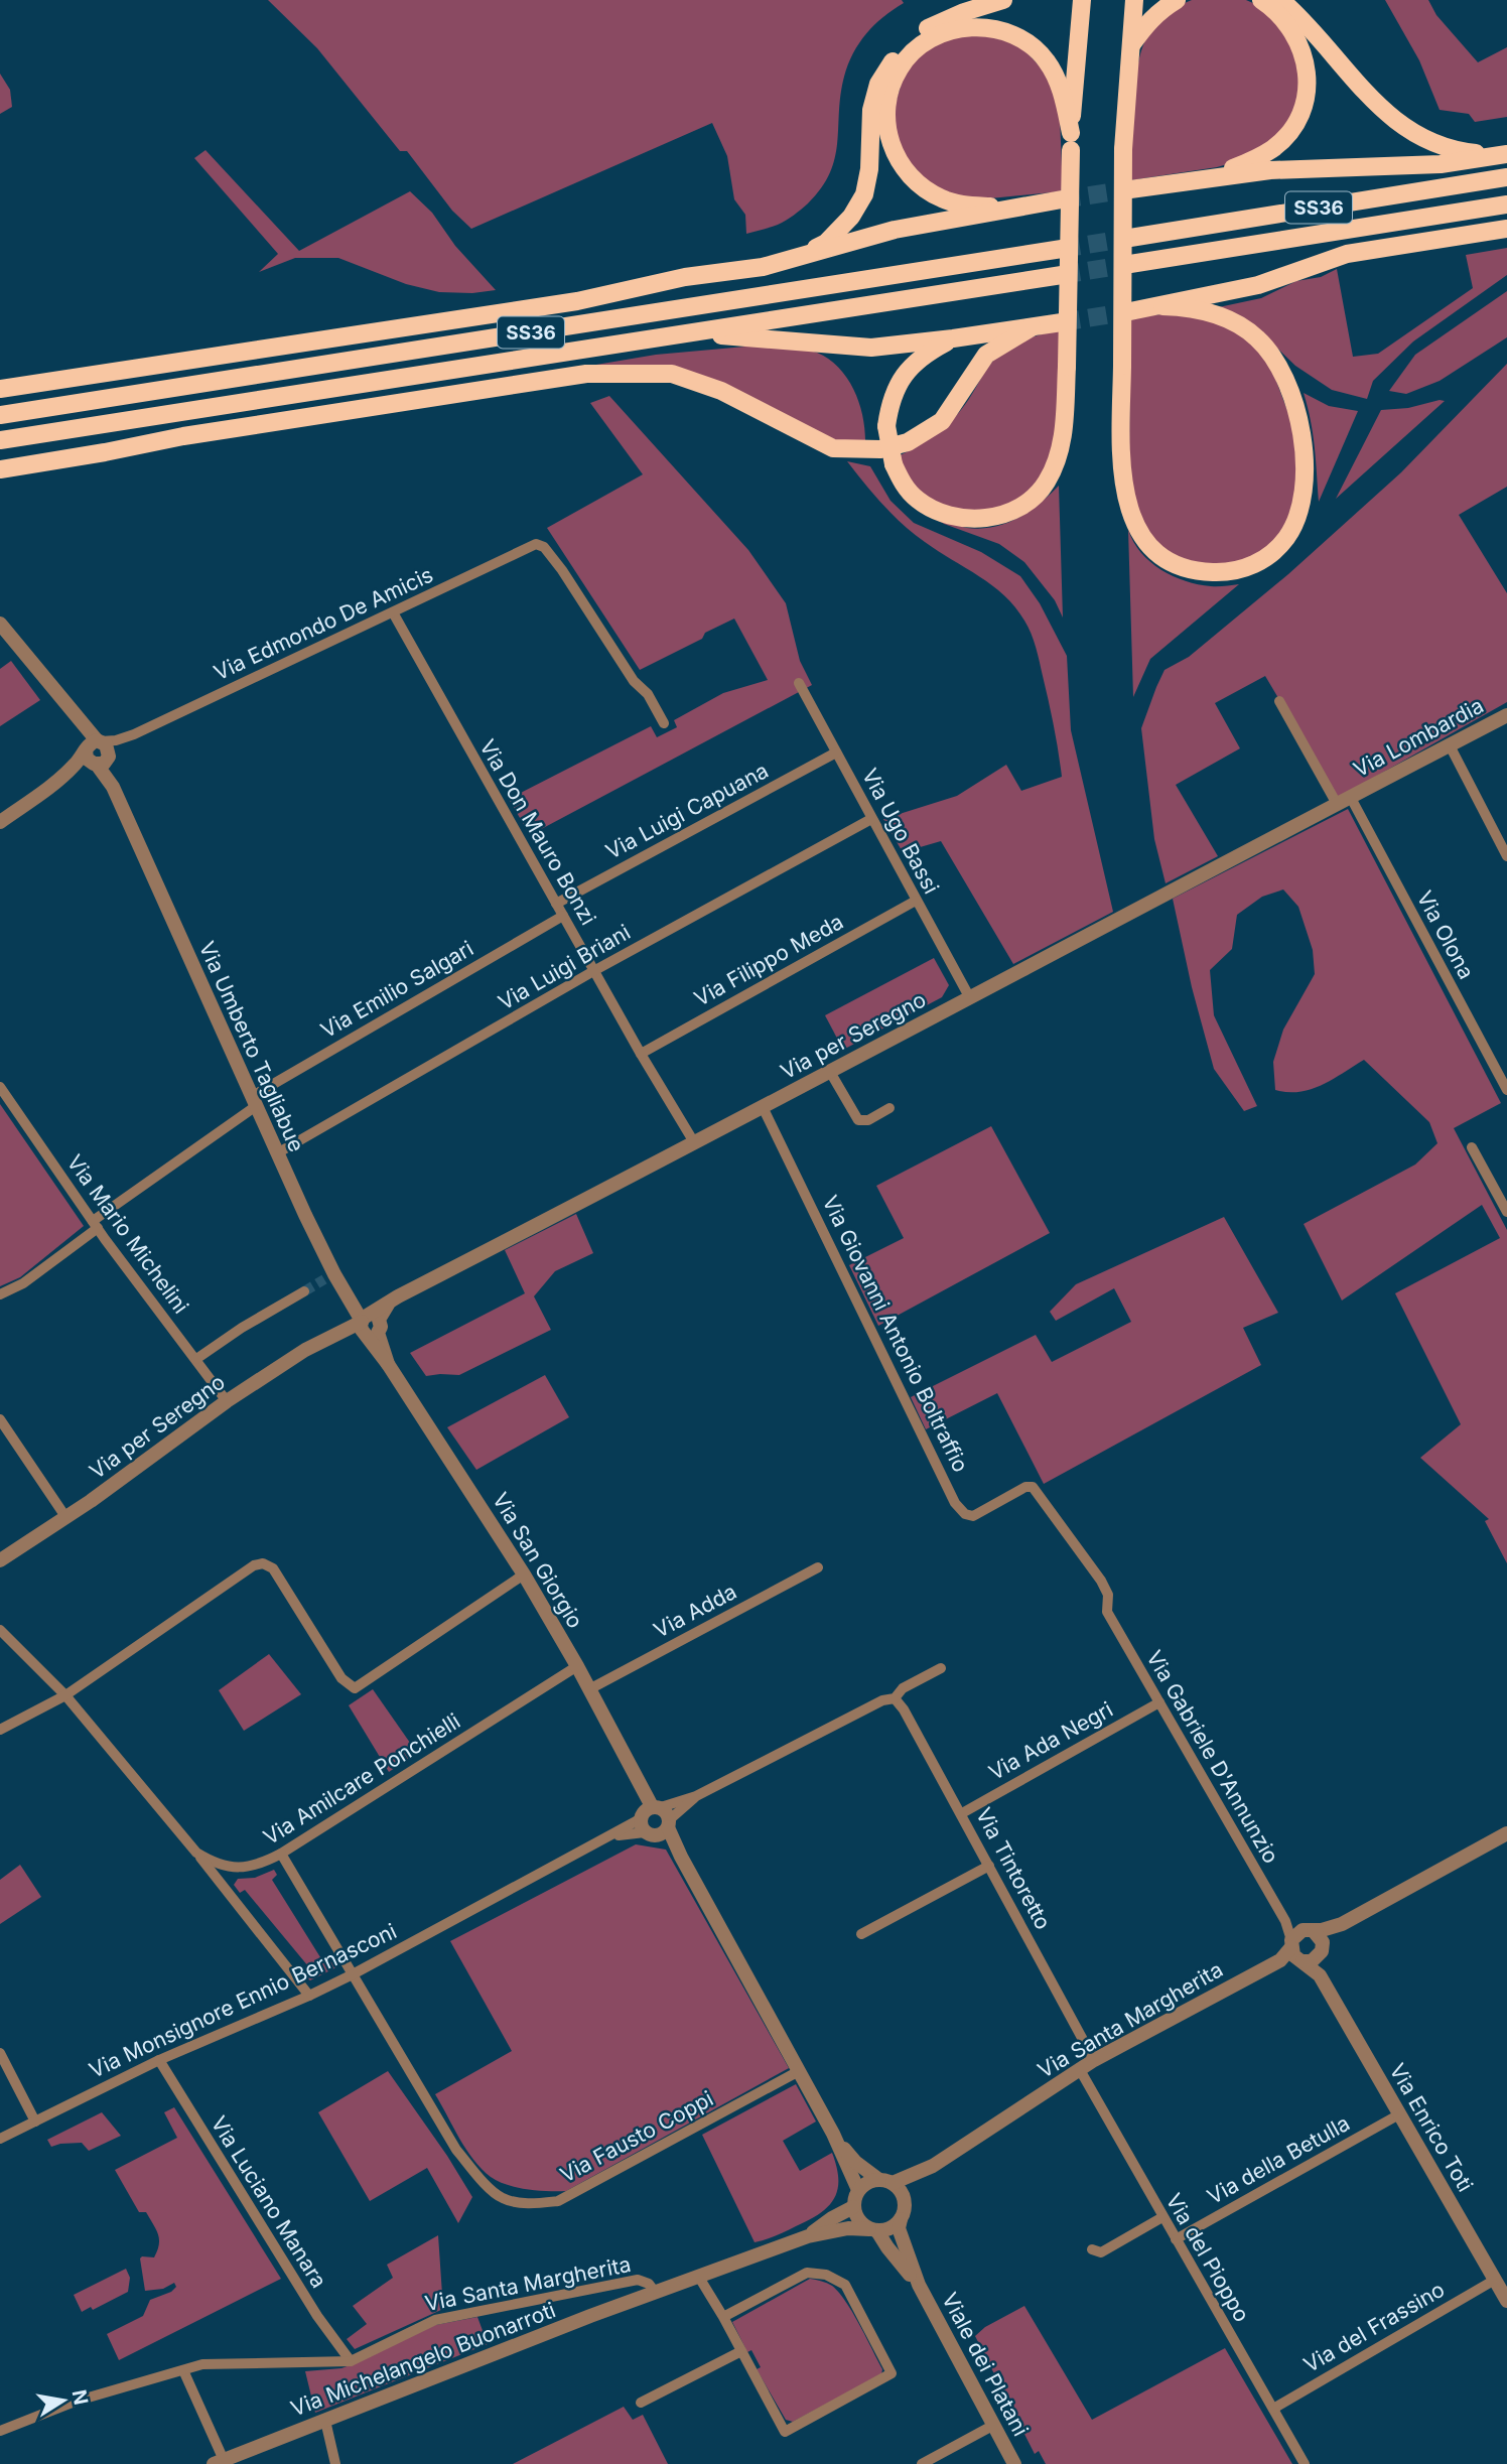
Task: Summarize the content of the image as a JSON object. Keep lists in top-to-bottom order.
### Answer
{
  "streets": {
    "highway": ["SS36"],
    "street": [
      "Via Edmondo De Amicis",
      "Via Lombardia",
      "Via Luigi Capuana",
      "Via Ugo Bassi",
      "Via Don Mauro Bonzi",
      "Via Olona",
      "Via Filippo Meda",
      "Via Luigi Briani",
      "Via Emilio Salgari",
      "Via per Seregno",
      "Via Umberto Tagliabue",
      "Via Mario Michelini",
      "Via Giovanni Antonio Boltraffio",
      "Via San Giorgio",
      "Via Adda",
      "Via Ada Negri",
      "Via Gabriele D'Annunzio",
      "Via Amilcare Ponchielli",
      "Via Tintoretto",
      "Via Monsignore Ennio Bernasconi",
      "Via Santa Margherita",
      "Via Enrico Toti",
      "Via Fausto Coppi",
      "Via della Betulla",
      "Via Luciano Manara",
      "Via del Pioppo",
      "Via del Frassino",
      "Via Michelangelo Buonarroti",
      "Viale dei Platani"
    ]
  },
  "crossings": [
    ["Via Edmondo De Amicis", "Via Don Mauro Bonzi"],
    ["Via Edmondo De Amicis", "Via Umberto Tagliabue"],
    ["Via Lombardia", "Via Olona"],
    ["Via Lombardia", "Via per Seregno"],
    ["Via Luigi Capuana", "Via Ugo Bassi"],
    ["Via Luigi Capuana", "Via Don Mauro Bonzi"],
    ["Via Ugo Bassi", "Via Filippo Meda"],
    ["Via Ugo Bassi", "Via Luigi Briani"],
    ["Via Ugo Bassi", "Via per Seregno"],
    ["Via Don Mauro Bonzi", "Via Filippo Meda"],
    ["Via Don Mauro Bonzi", "Via Luigi Briani"],
    ["Via Don Mauro Bonzi", "Via Emilio Salgari"],
    ["Via Don Mauro Bonzi", "Via per Seregno"],
    ["Via Olona", "Via per Seregno"],
    ["Via Luigi Briani", "Via Umberto Tagliabue"],
    ["Via Emilio Salgari", "Via Umberto Tagliabue"],
    ["Via Emilio Salgari", "Via Mario Michelini"],
    ["Via per Seregno", "Via Umberto Tagliabue"],
    ["Via per Seregno", "Via Mario Michelini"],
    ["Via per Seregno", "Via Giovanni Antonio Boltraffio"],
    ["Via per Seregno", "Via San Giorgio"],
    ["Via Umberto Tagliabue", "Via San Giorgio"],
    ["Via Giovanni Antonio Boltraffio", "Via Gabriele D'Annunzio"],
    ["Via San Giorgio", "Via Adda"],
    ["Via San Giorgio", "Via Amilcare Ponchielli"],
    ["Via San Giorgio", "Via Monsignore Ennio Bernasconi"],
    ["Via San Giorgio", "Via Santa Margherita"],
    ["Via San Giorgio", "Via Fausto Coppi"],
    ["Via San Giorgio", "Via Michelangelo Buonarroti"],
    ["Via San Giorgio", "Viale dei Platani"],
    ["Via Ada Negri", "Via Gabriele D'Annunzio"],
    ["Via Ada Negri", "Via Tintoretto"],
    ["Via Gabriele D'Annunzio", "Via Santa Margherita"],
    ["Via Gabriele D'Annunzio", "Via Enrico Toti"],
    ["Via Amilcare Ponchielli", "Via Fausto Coppi"],
    ["Via Tintoretto", "Via Monsignore Ennio Bernasconi"],
    ["Via Tintoretto", "Via Santa Margherita"],
    ["Via Monsignore Ennio Bernasconi", "Via Fausto Coppi"],
    ["Via Monsignore Ennio Bernasconi", "Via Luciano Manara"],
    ["Via Santa Margherita", "Via Enrico Toti"],
    ["Via Santa Margherita", "Via Luciano Manara"],
    ["Via Santa Margherita", "Via del Pioppo"],
    ["Via Santa Margherita", "Via Michelangelo Buonarroti"],
    ["Via Santa Margherita", "Viale dei Platani"],
    ["Via Enrico Toti", "Via della Betulla"],
    ["Via Enrico Toti", "Via del Frassino"],
    ["Via della Betulla", "Via del Pioppo"],
    ["Via del Pioppo", "Via del Frassino"],
    ["Via Michelangelo Buonarroti", "Viale dei Platani"]
  ],
  "north": "right"
}
